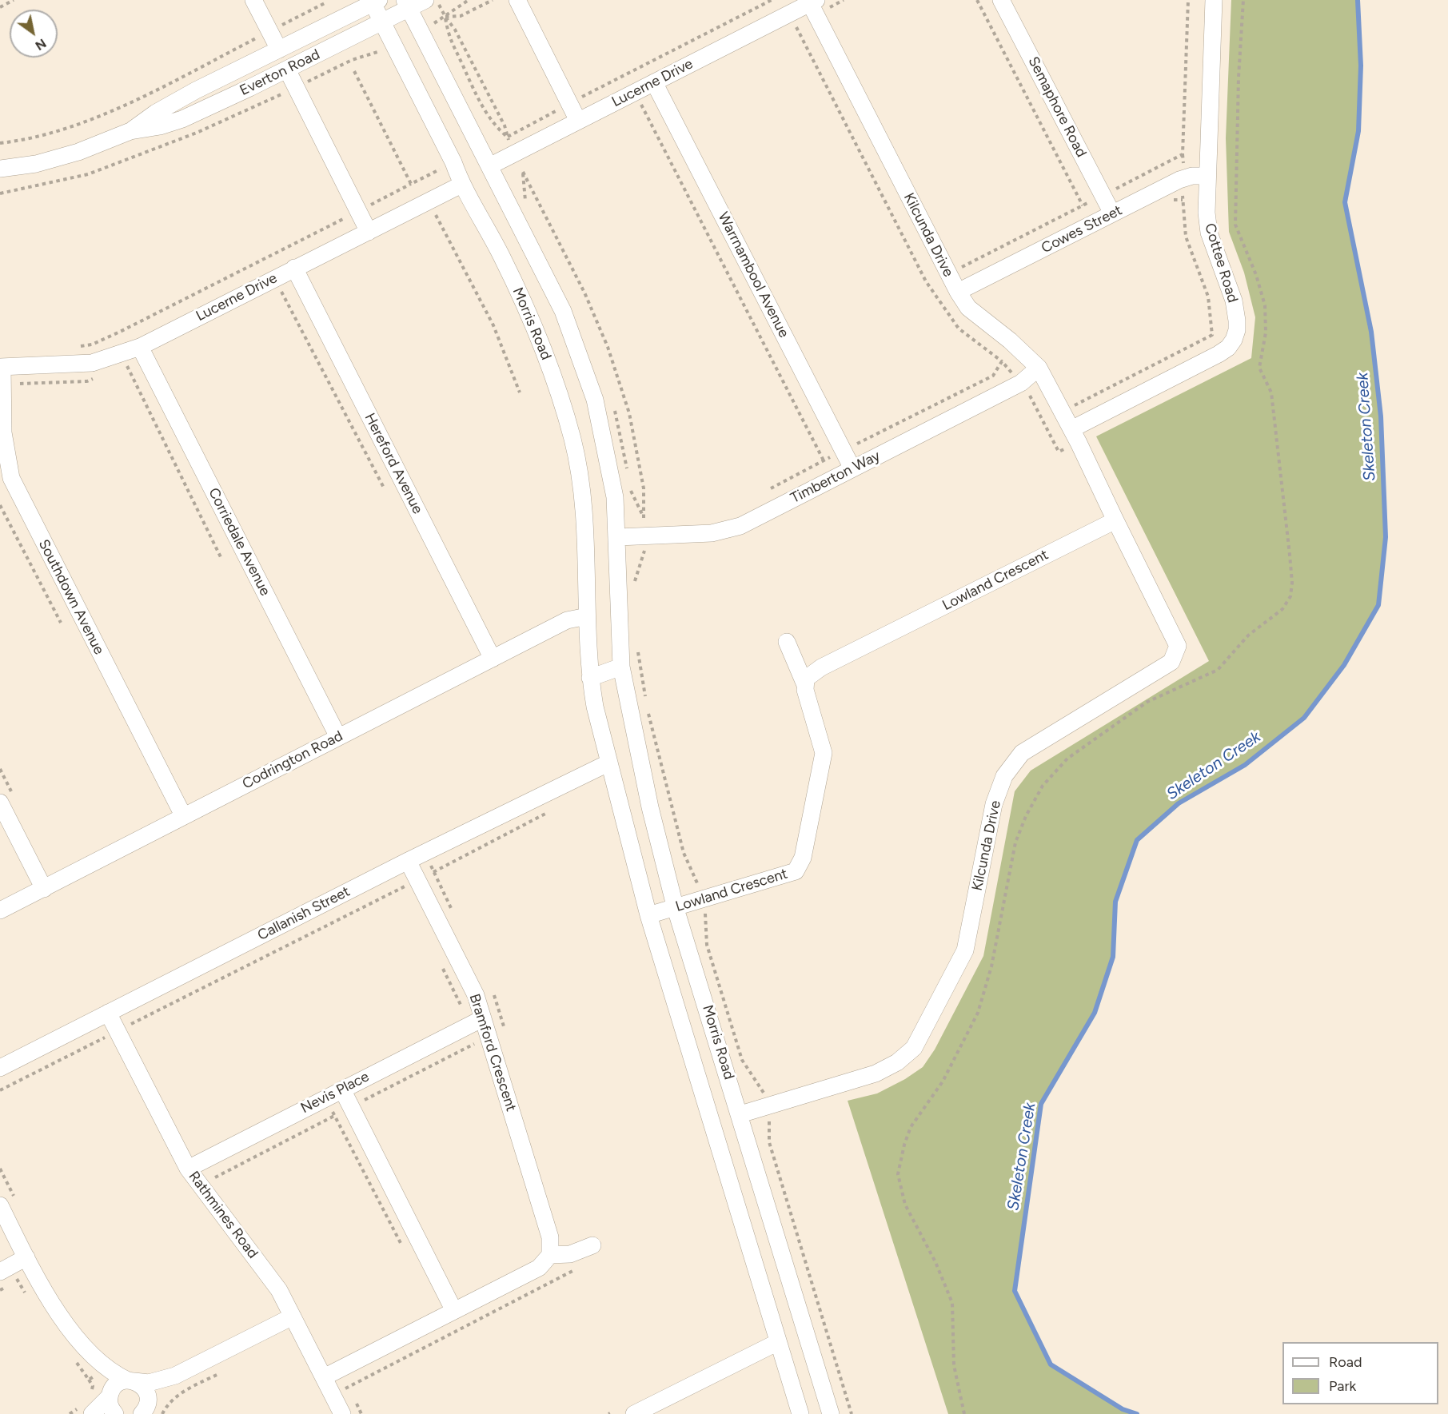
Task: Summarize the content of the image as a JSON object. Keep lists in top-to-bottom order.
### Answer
{
  "streets": {
    "street": [
      "Everton Road",
      "Lucerne Drive",
      "Semaphore Road",
      "Cowes Street",
      "Kilcunda Drive",
      "Cottee Road",
      "Warrnambool Avenue",
      "Morris Road",
      "Hereford Avenue",
      "Timberton Way",
      "Corriedale Avenue",
      "Lowland Crescent",
      "Southdown Avenue",
      "Codrington Road",
      "Callanish Street",
      "Bramford Crescent",
      "Nevis Place",
      "Rathmines Road"
    ]
  },
  "crossings": [
    ["Everton Road", "Morris Road"],
    ["Lucerne Drive", "Kilcunda Drive"],
    ["Lucerne Drive", "Warrnambool Avenue"],
    ["Lucerne Drive", "Morris Road"],
    ["Lucerne Drive", "Hereford Avenue"],
    ["Lucerne Drive", "Corriedale Avenue"],
    ["Lucerne Drive", "Southdown Avenue"],
    ["Semaphore Road", "Cowes Street"],
    ["Cowes Street", "Kilcunda Drive"],
    ["Cowes Street", "Cottee Road"],
    ["Kilcunda Drive", "Cottee Road"],
    ["Kilcunda Drive", "Morris Road"],
    ["Kilcunda Drive", "Timberton Way"],
    ["Kilcunda Drive", "Lowland Crescent"],
    ["Warrnambool Avenue", "Timberton Way"],
    ["Morris Road", "Timberton Way"],
    ["Morris Road", "Lowland Crescent"],
    ["Morris Road", "Codrington Road"],
    ["Morris Road", "Callanish Street"],
    ["Hereford Avenue", "Codrington Road"],
    ["Corriedale Avenue", "Codrington Road"],
    ["Southdown Avenue", "Codrington Road"],
    ["Callanish Street", "Bramford Crescent"],
    ["Callanish Street", "Rathmines Road"],
    ["Bramford Crescent", "Nevis Place"],
    ["Nevis Place", "Rathmines Road"]
  ],
  "water": ["Skeleton Creek"],
  "legend": ["Road", "Park"],
  "north": "bottom right"
}
